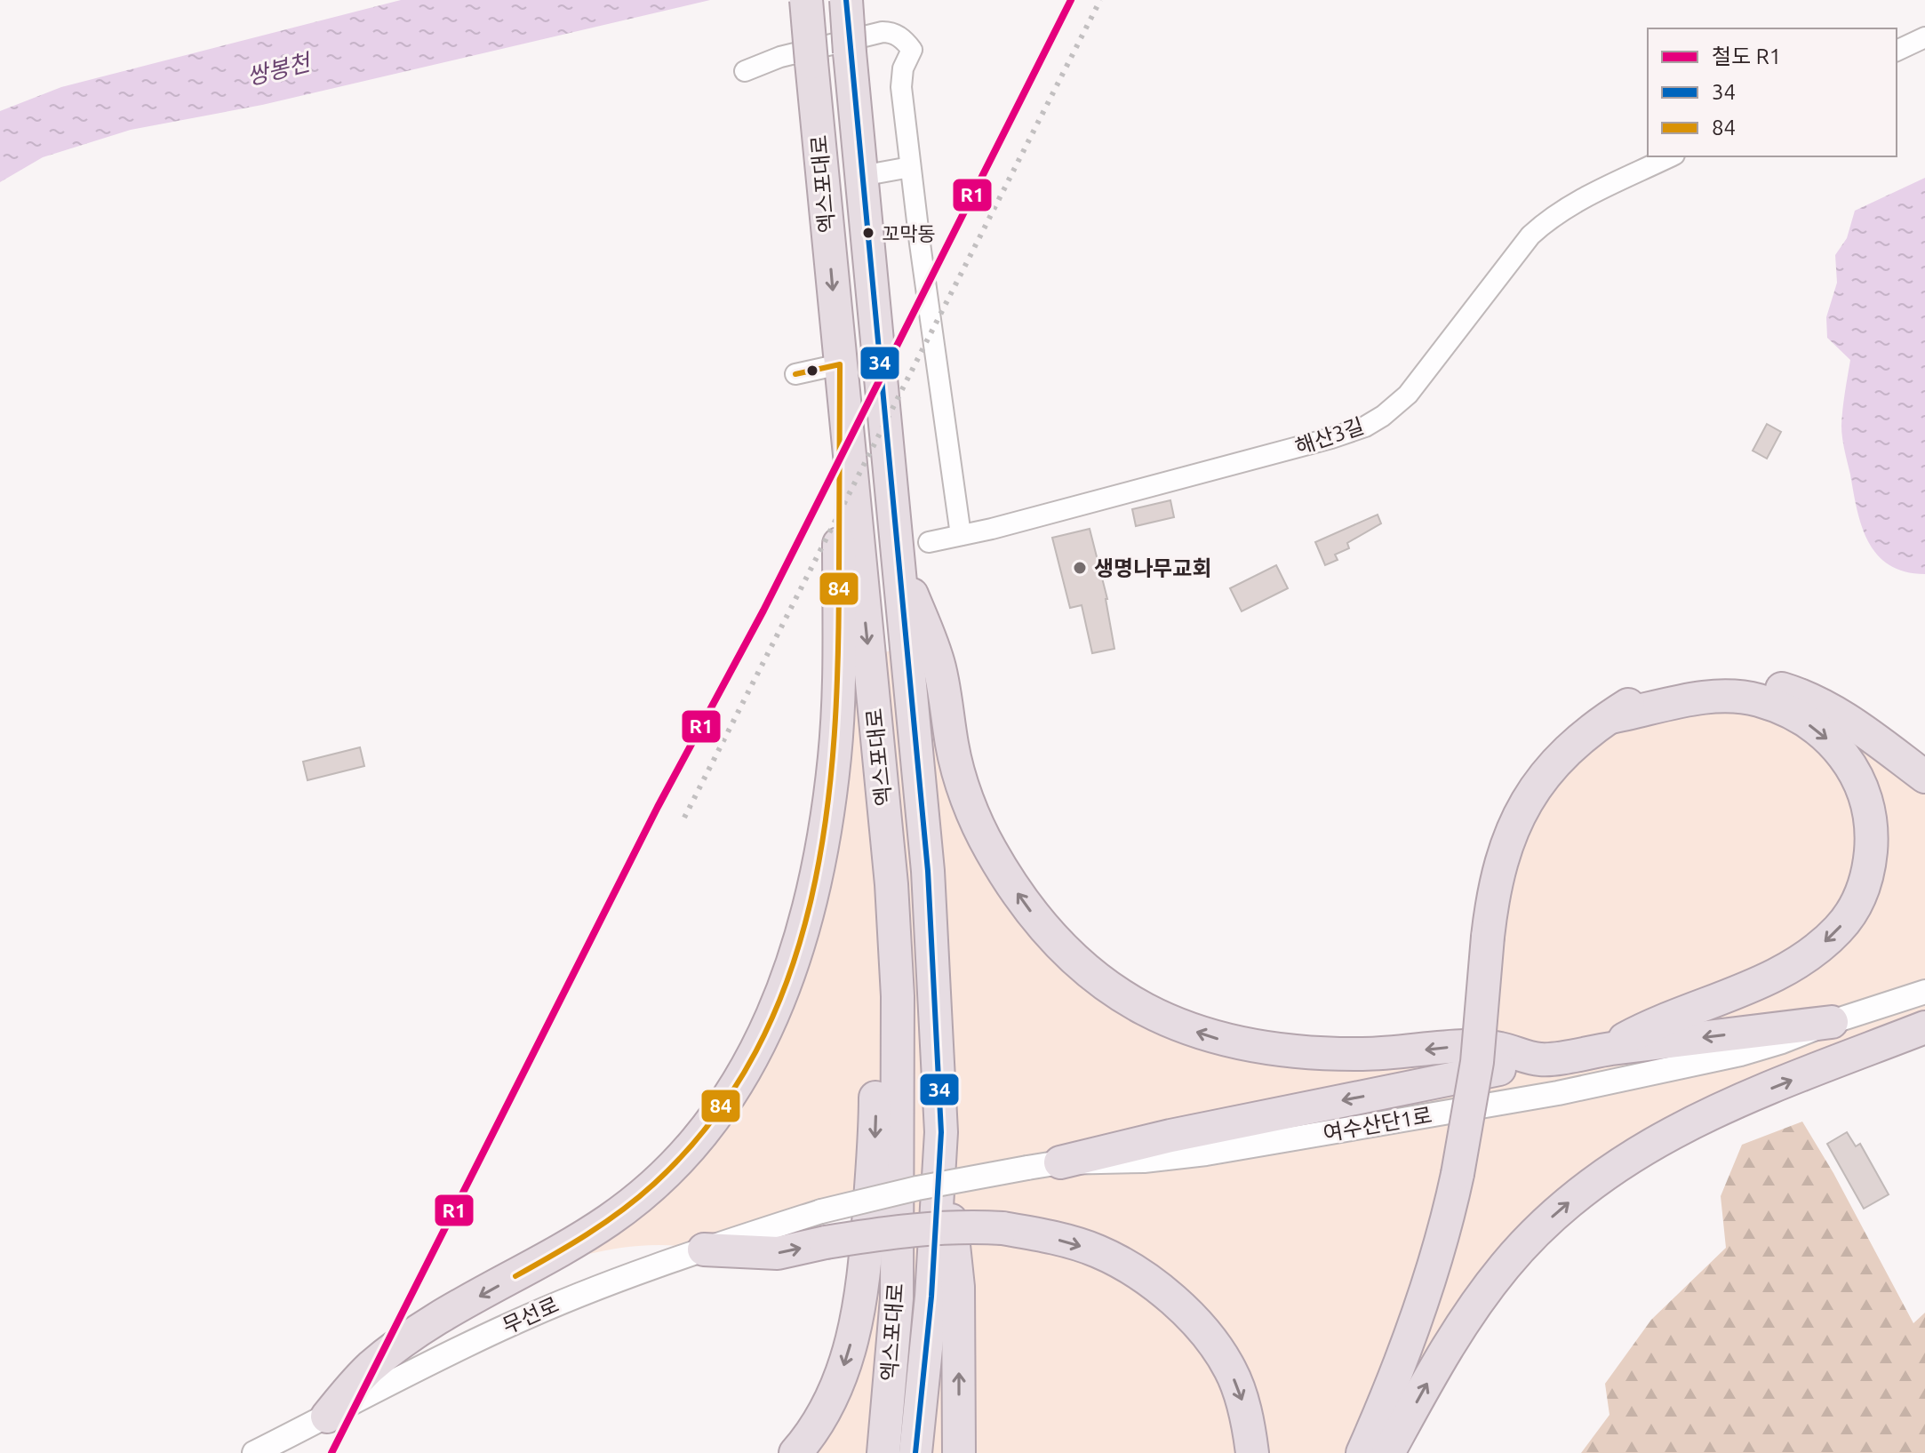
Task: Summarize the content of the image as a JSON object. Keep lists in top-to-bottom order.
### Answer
{
  "streets": {
    "highway": ["엑스포대로"],
    "street": ["해산3길", "여수산단1로", "무선로"]
  },
  "crossings": [
    ["여수산단1로", "무선로"]
  ],
  "water": ["쌍봉천"],
  "places": ["꼬막동", "생명나무교회"],
  "lines": ["rail line R1", "transit line 34", "transit line 84"],
  "legend": ["철도 R1", "34", "84"]
}
